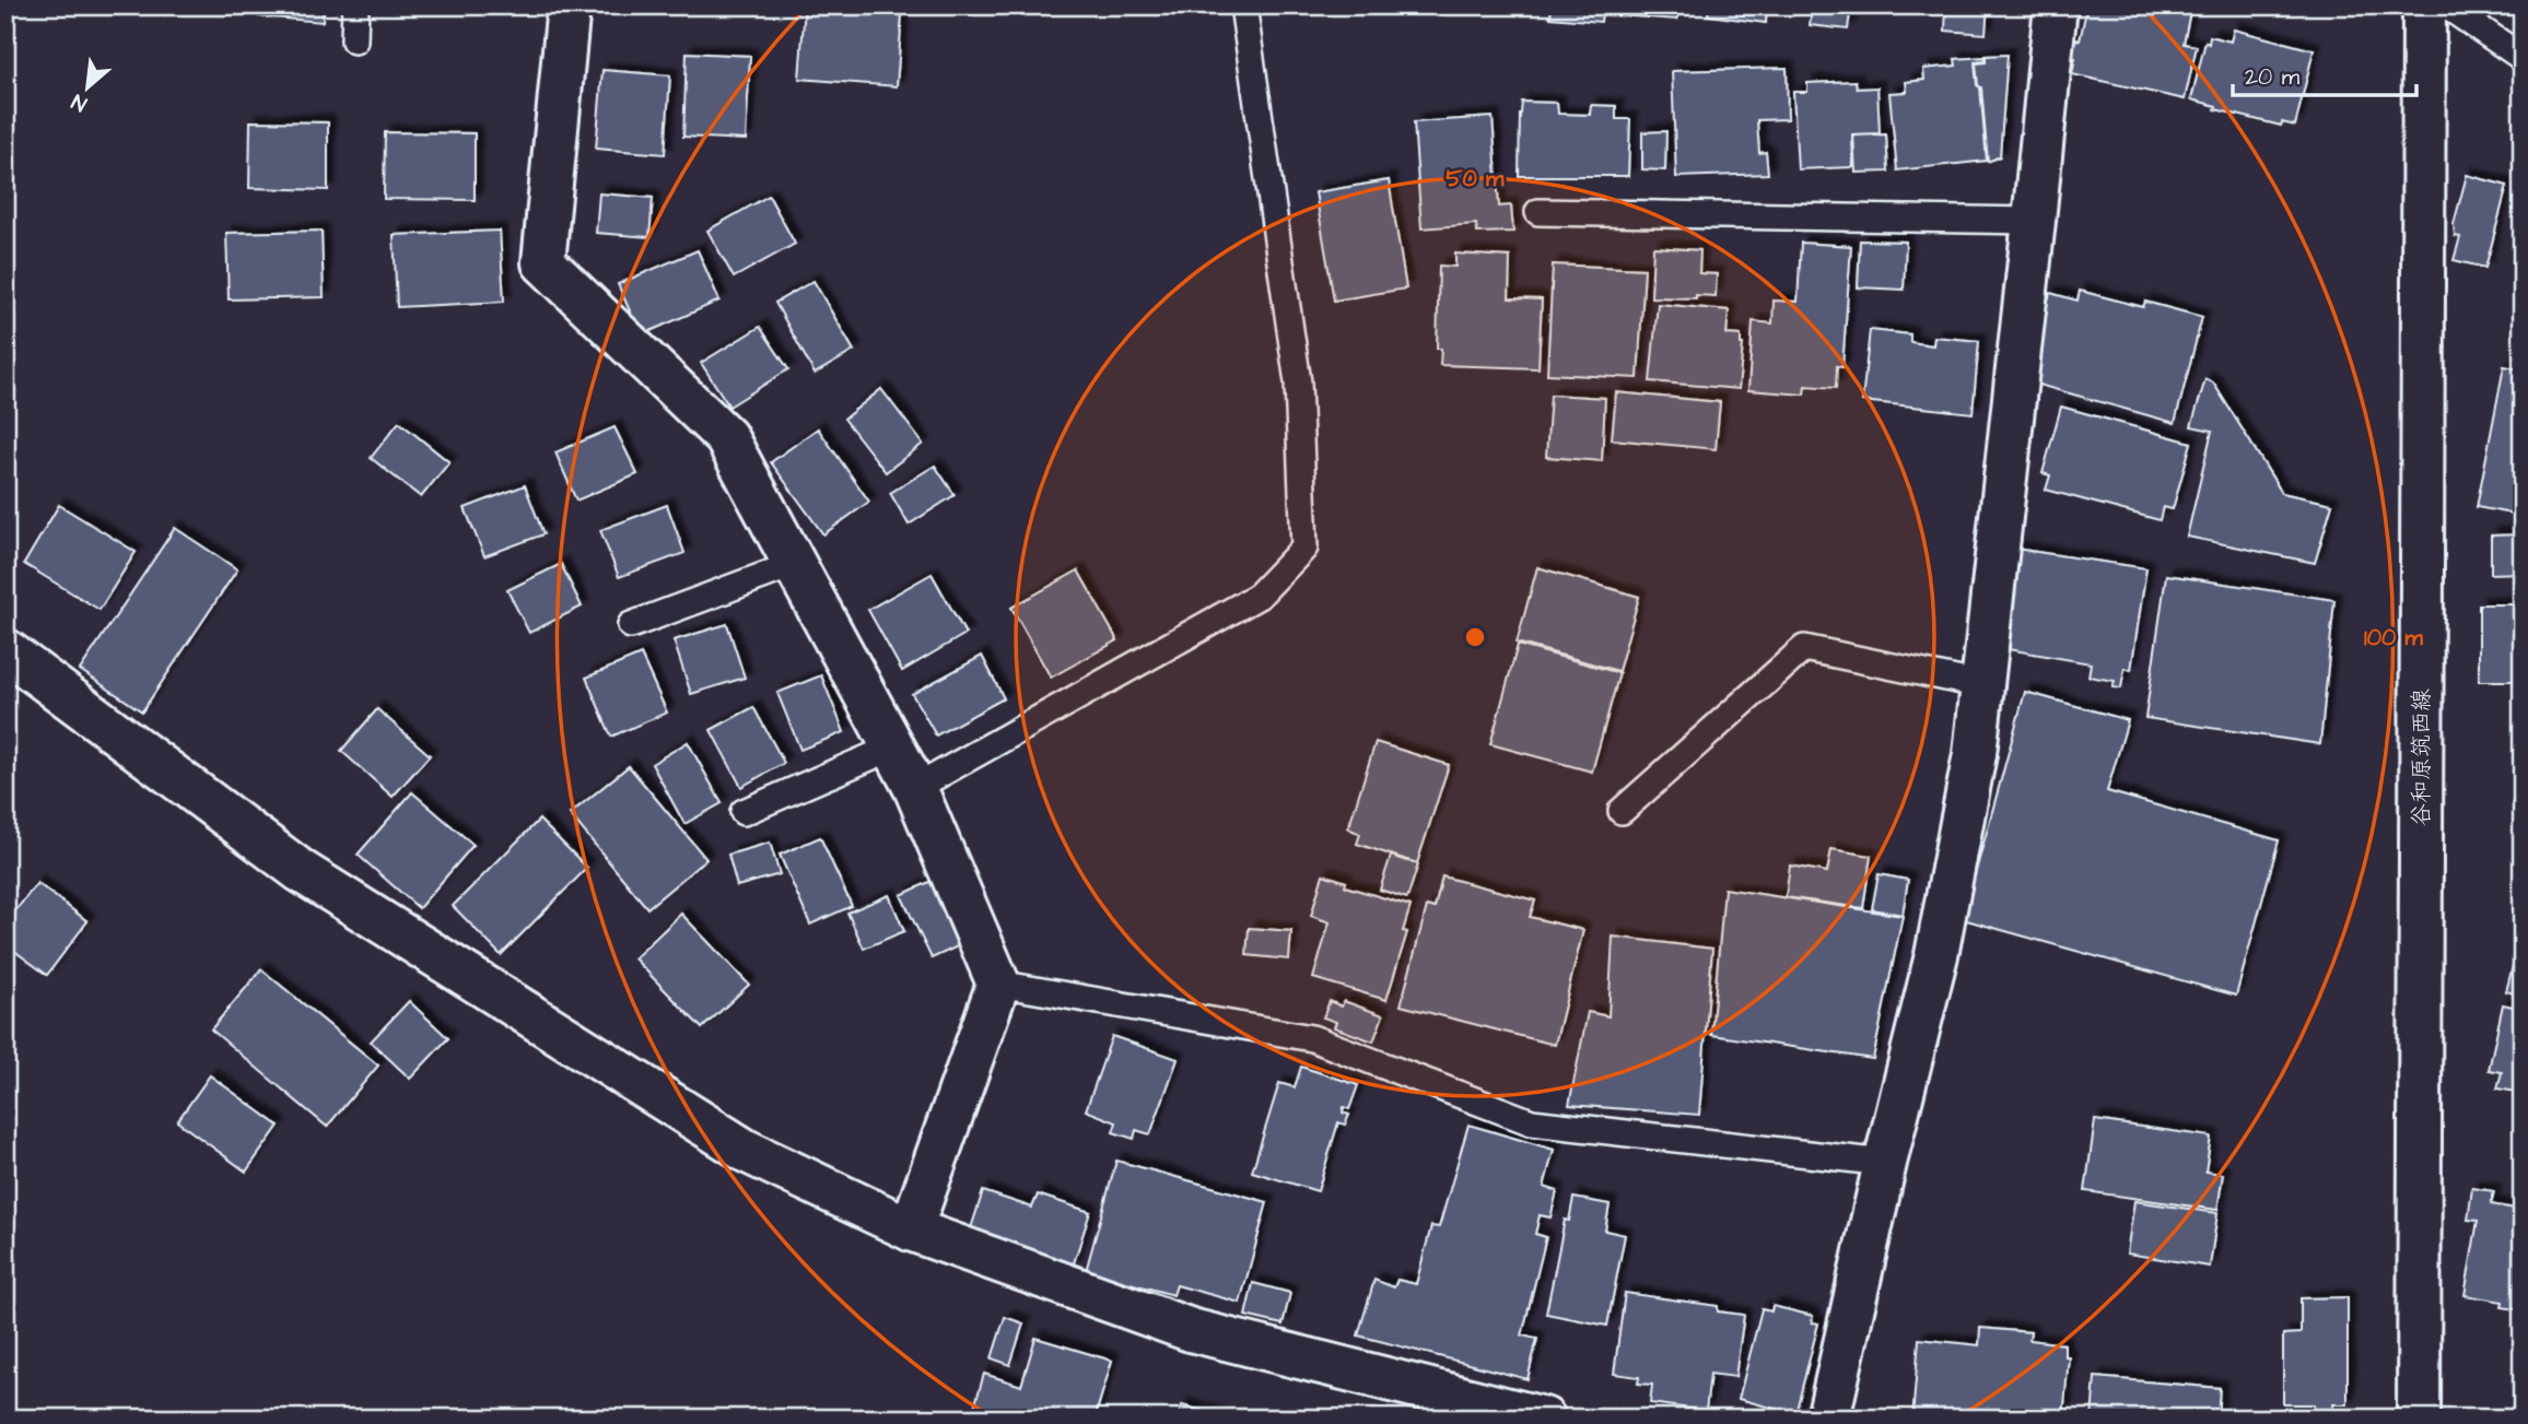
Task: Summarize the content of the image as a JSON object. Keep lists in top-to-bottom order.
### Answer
{
  "streets": {
    "street": ["谷和原筑西線"]
  },
  "scale_bar": "20 m",
  "north": "bottom left",
  "rings": ["50 m", "100 m"]
}
